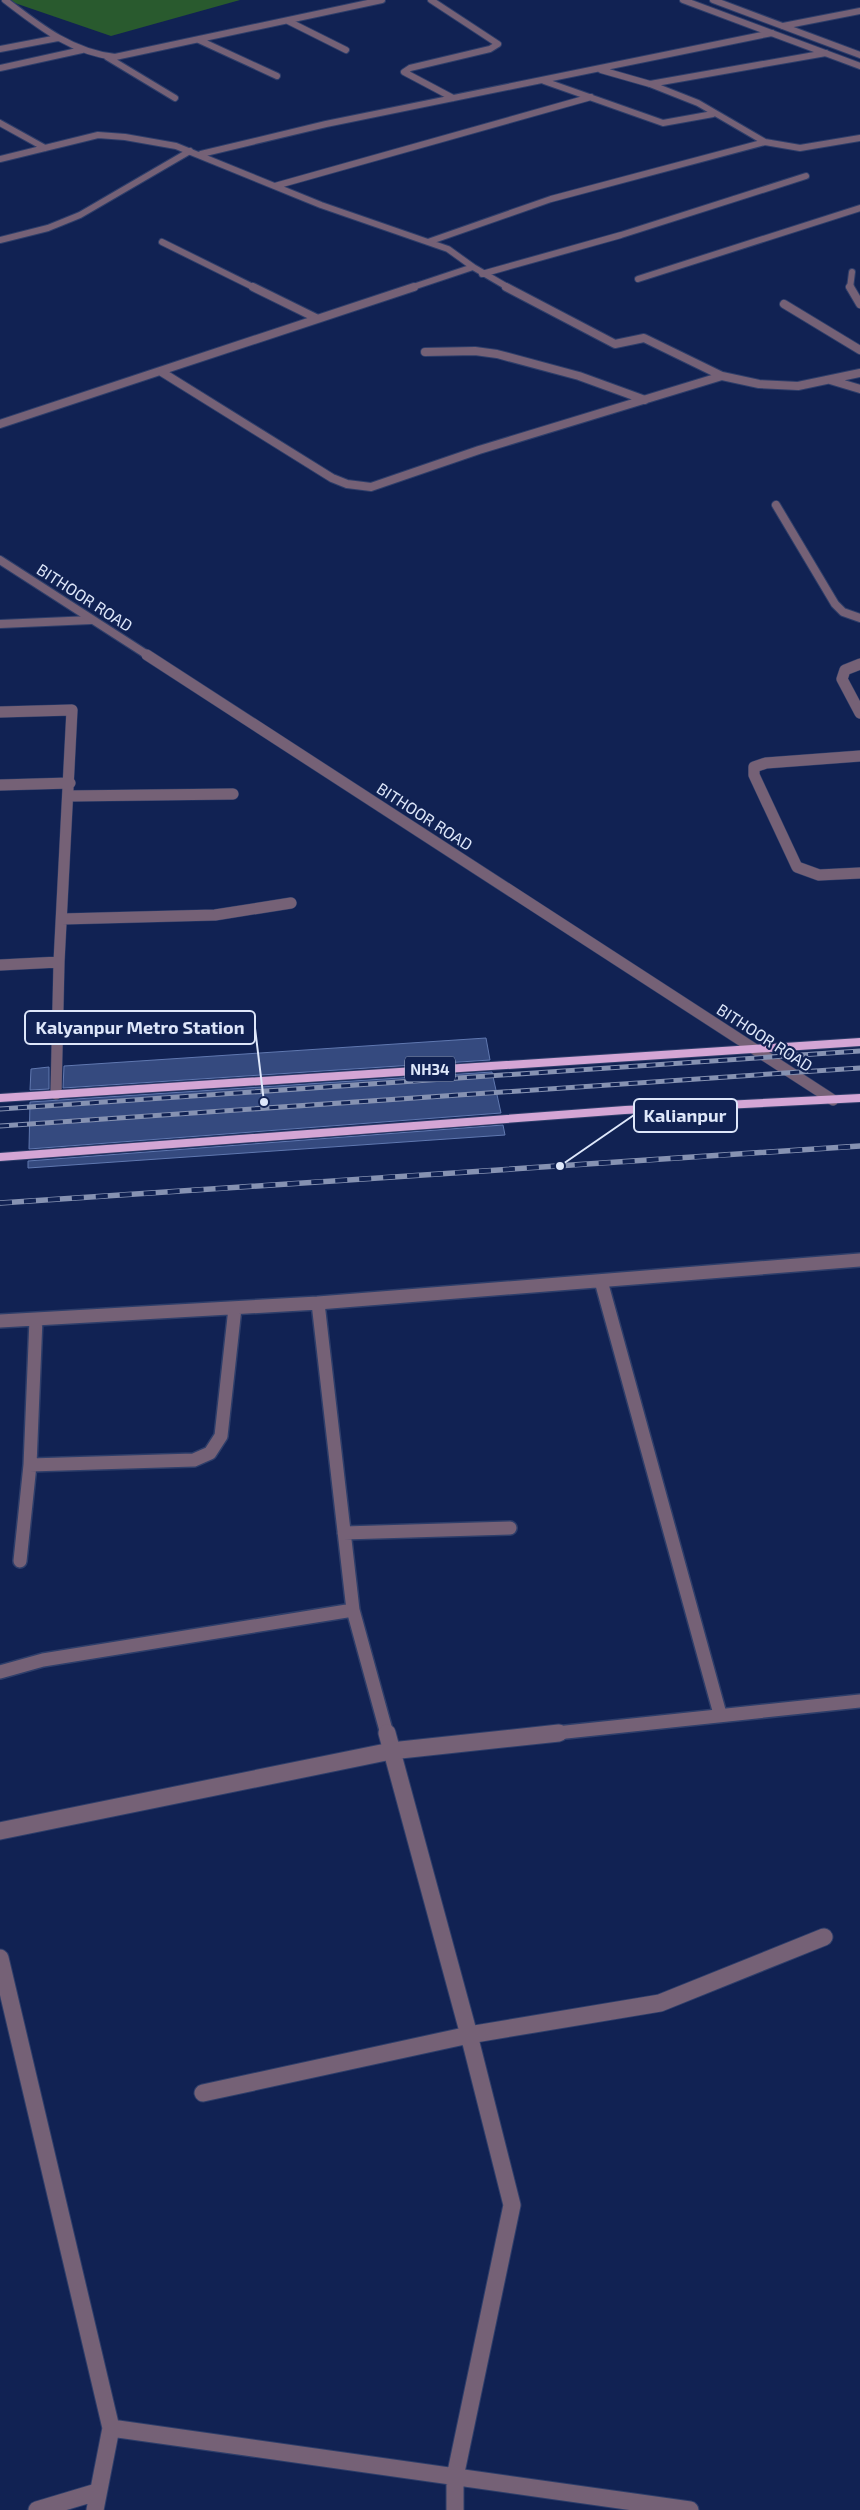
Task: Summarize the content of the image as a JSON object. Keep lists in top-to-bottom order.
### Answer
{
  "streets": {
    "highway": ["NH34"],
    "street": ["BITHOOR ROAD"]
  },
  "crossings": [
    ["BITHOOR ROAD", "NH34"]
  ],
  "places": ["Kalyanpur Metro Station", "Kalianpur"]
}
